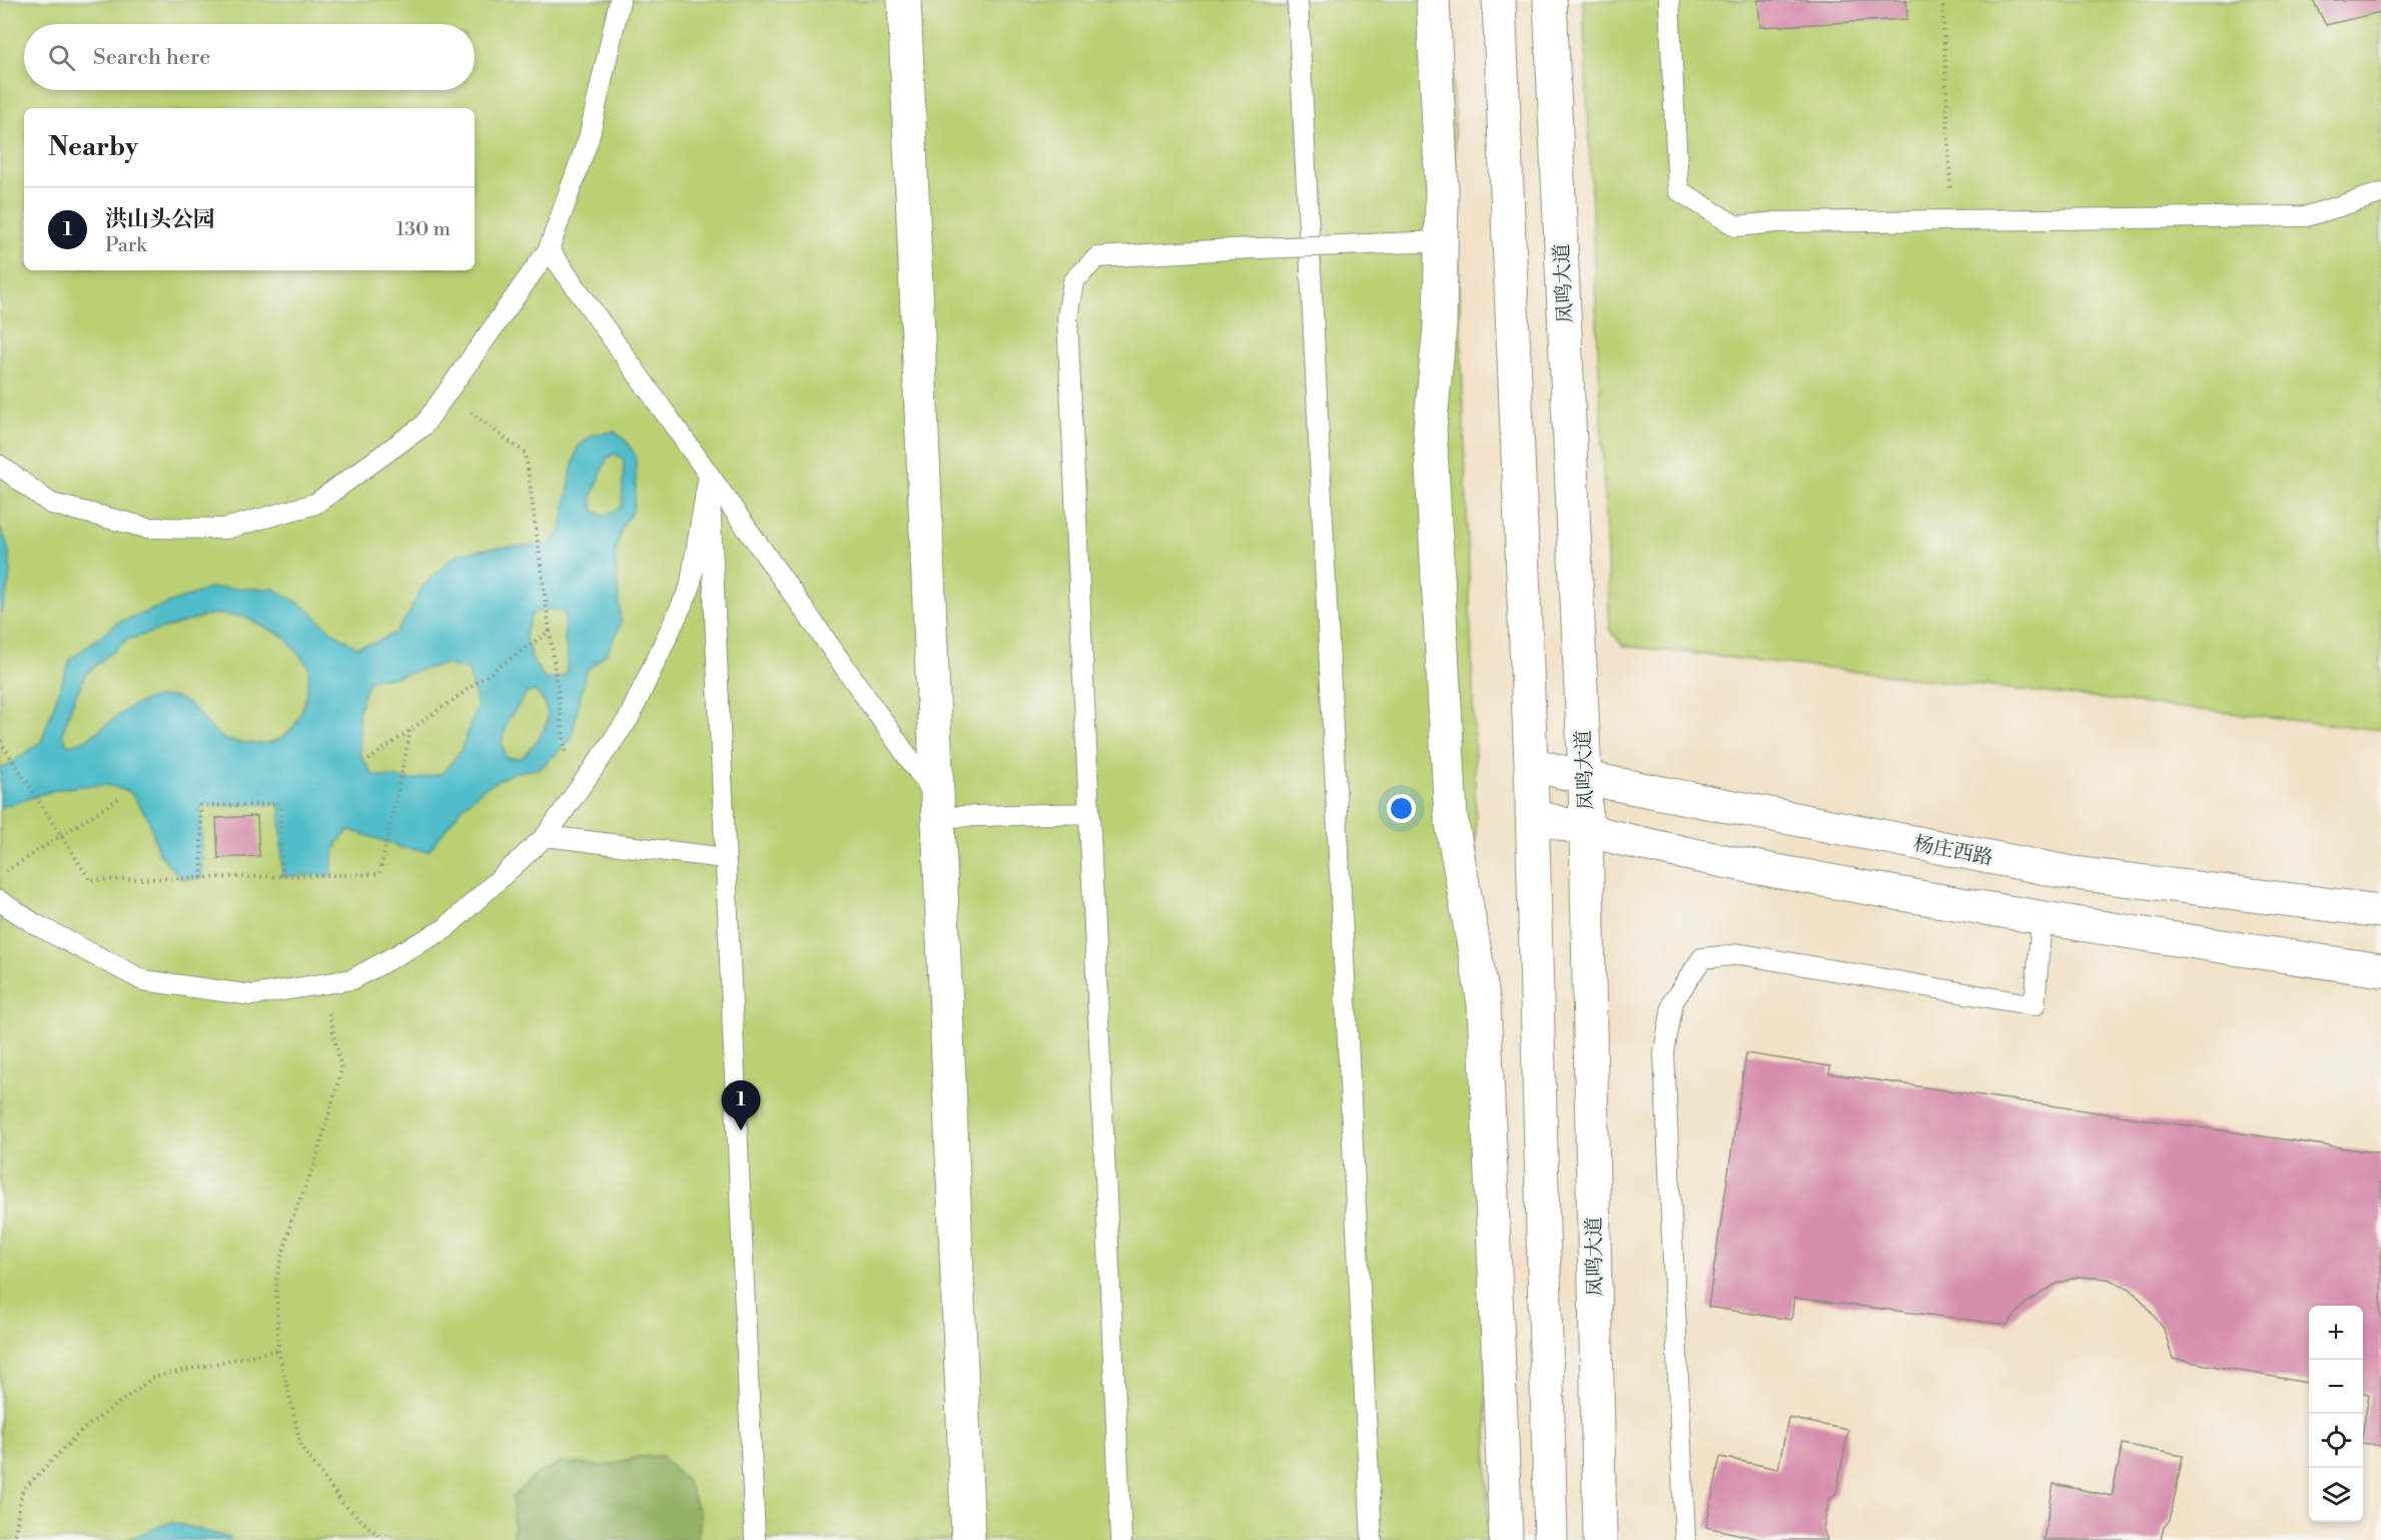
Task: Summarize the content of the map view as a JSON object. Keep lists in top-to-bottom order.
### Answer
{
  "streets": {
    "street": ["凤鸣大道", "杨庄西路"]
  },
  "crossings": [
    ["凤鸣大道", "杨庄西路"]
  ],
  "page": {
    "search": "Search here",
    "heading": "Nearby",
    "list": [
      {
        "mark": "1",
        "name": "洪山头公园",
        "note": "Park",
        "value": "130 m"
      }
    ],
    "pins": "1",
    "map_buttons": ["+", "−"]
  }
}
